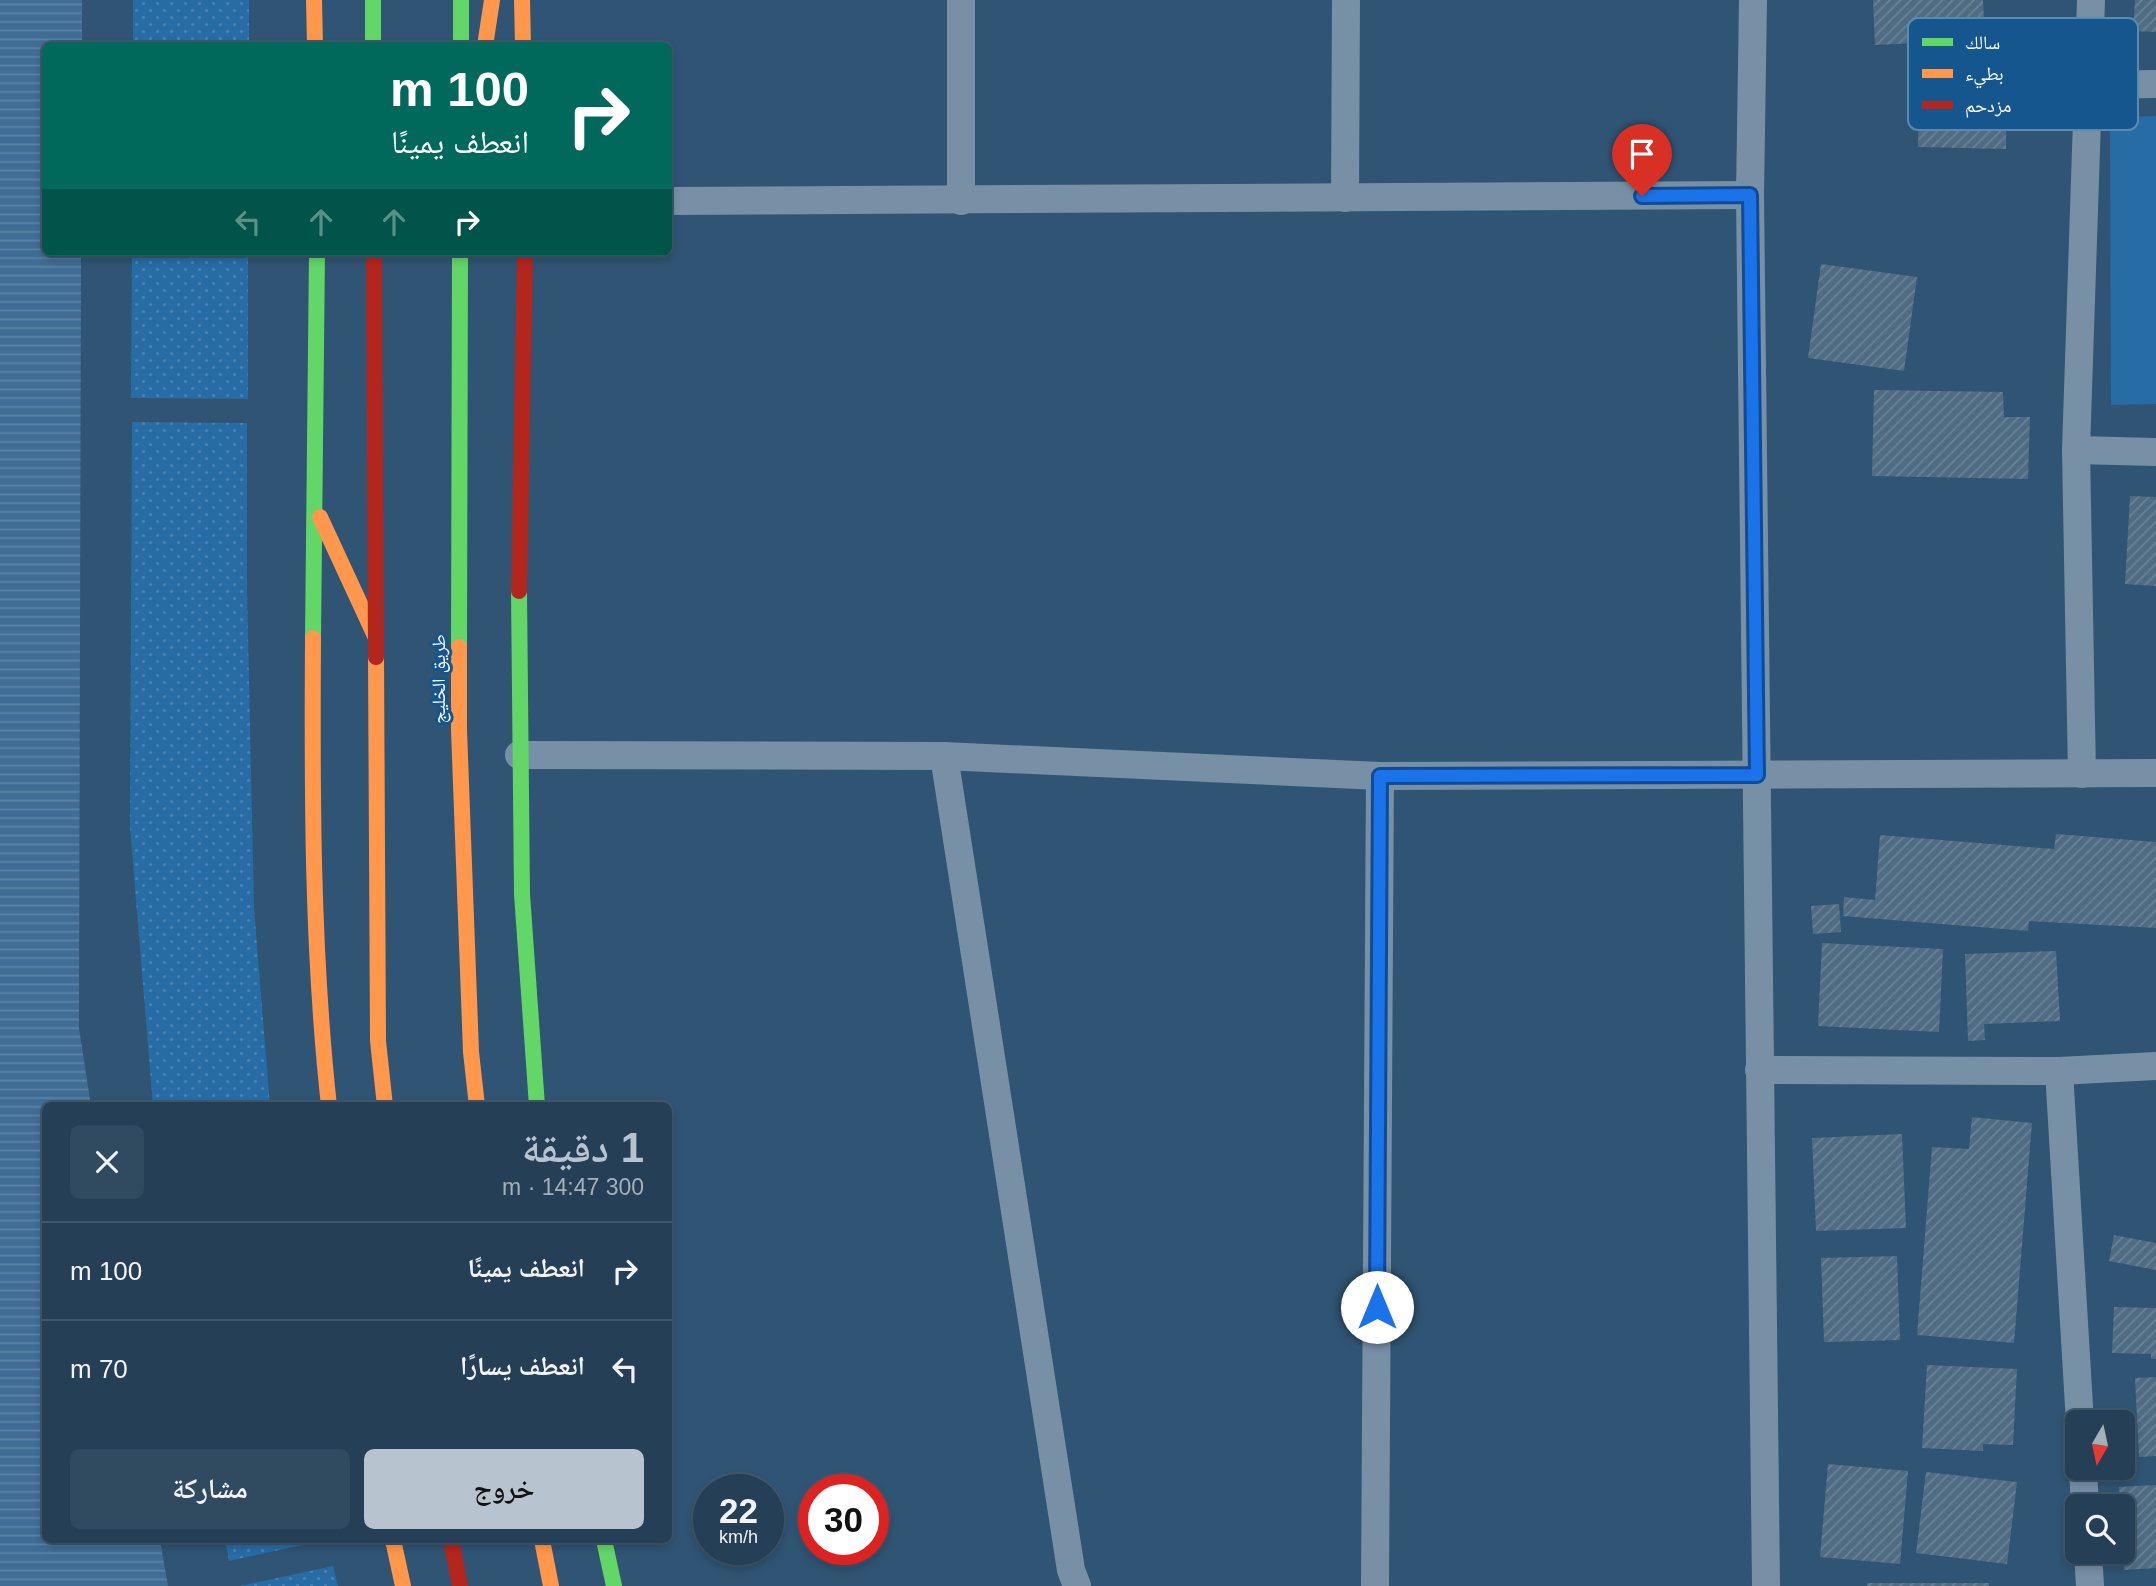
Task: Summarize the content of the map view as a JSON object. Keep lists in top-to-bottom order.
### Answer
{
  "streets": {
    "main road": ["طريق الخليج"]
  },
  "legend": ["سالك", "بطيء", "مزدحم"],
  "north": "bottom",
  "page": {
    "turn": ["100 m", "انعطف يمينًا"],
    "heading": ["1 دقيقة", "300 m · 14:47"],
    "list": [
      {
        "name": "انعطف يمينًا",
        "value": "100 m"
      },
      {
        "name": "انعطف يسارًا",
        "value": "70 m"
      }
    ],
    "buttons": ["خروج", "مشاركة"],
    "speed": "22 km/h",
    "limit": "30"
  }
}
